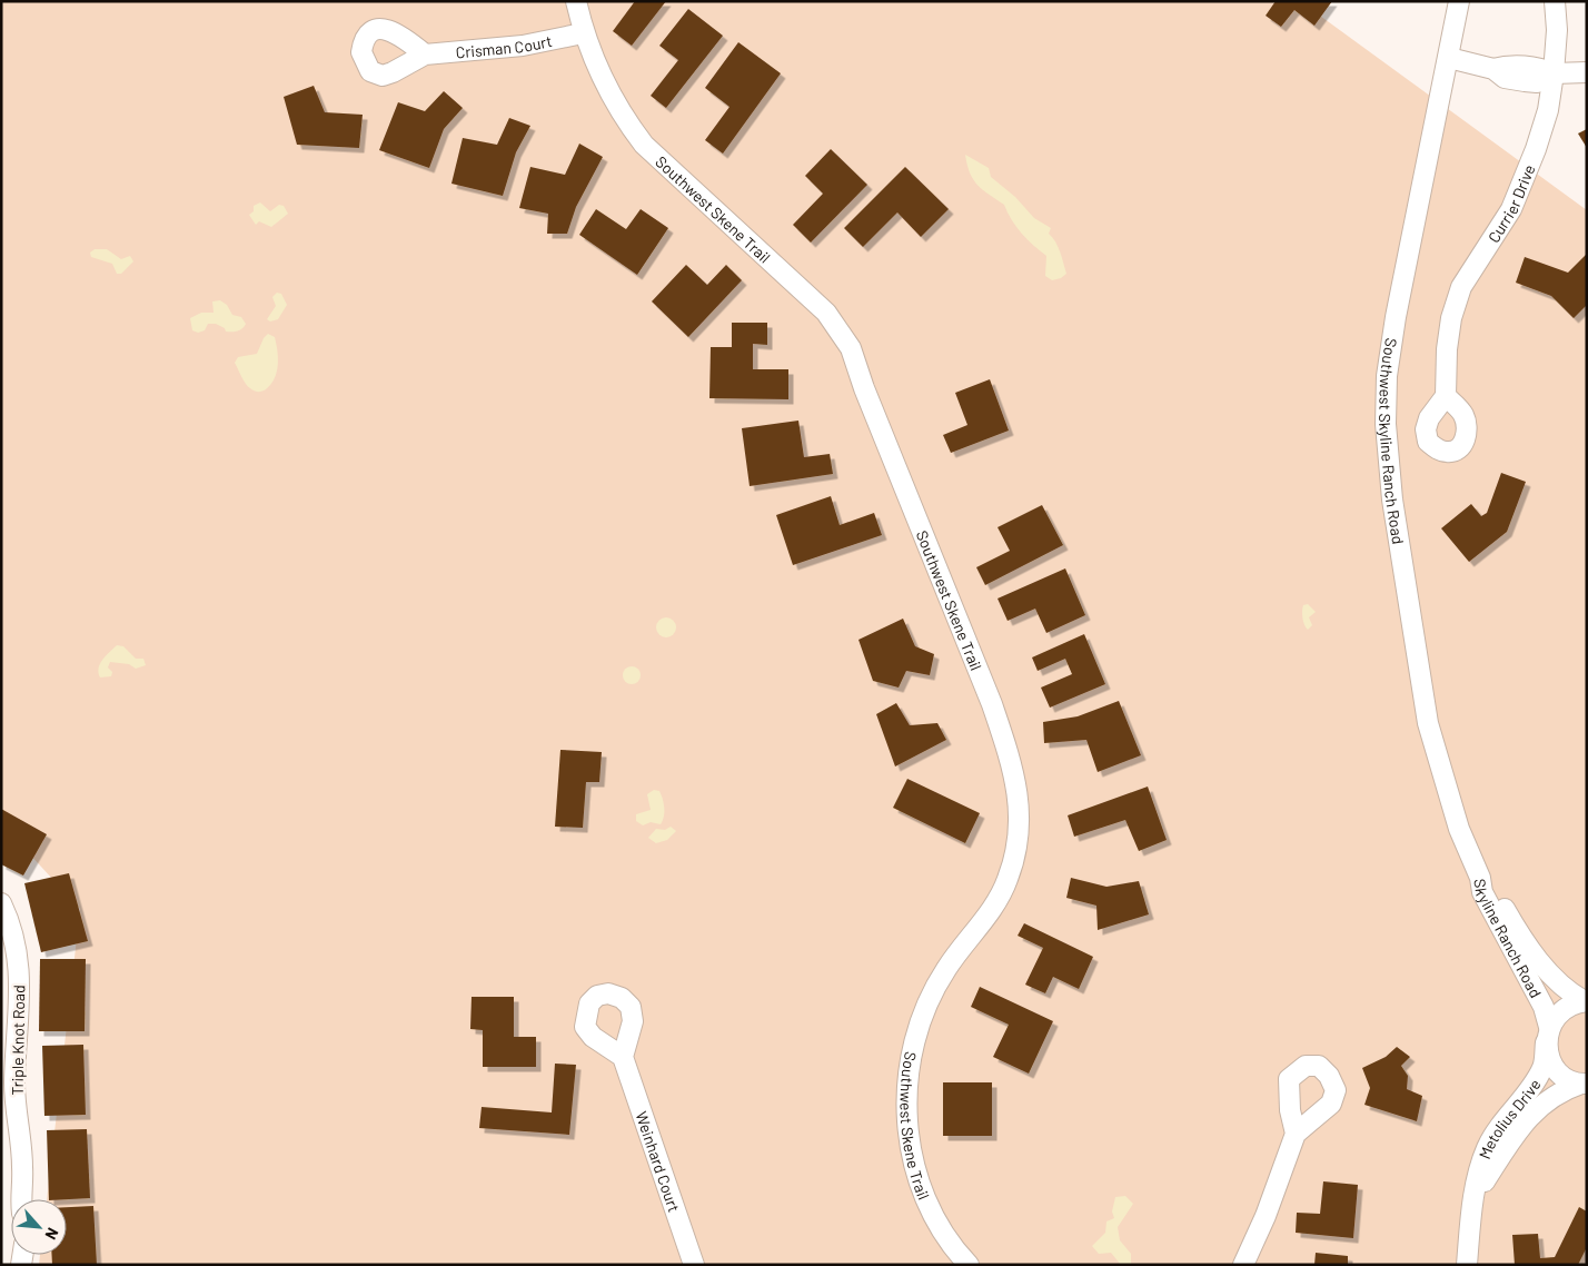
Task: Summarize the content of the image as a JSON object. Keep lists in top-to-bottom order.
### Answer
{
  "streets": {
    "street": [
      "Crisman Court",
      "Currier Drive",
      "Southwest Skene Trail",
      "Southwest Skyline Ranch Road",
      "Skyline Ranch Road",
      "Triple Knot Road",
      "Metolius Drive",
      "Weinhard Court"
    ]
  },
  "crossings": [
    ["Crisman Court", "Southwest Skene Trail"],
    ["Southwest Skyline Ranch Road", "Skyline Ranch Road"],
    ["Skyline Ranch Road", "Metolius Drive"]
  ],
  "north": "bottom right"
}
